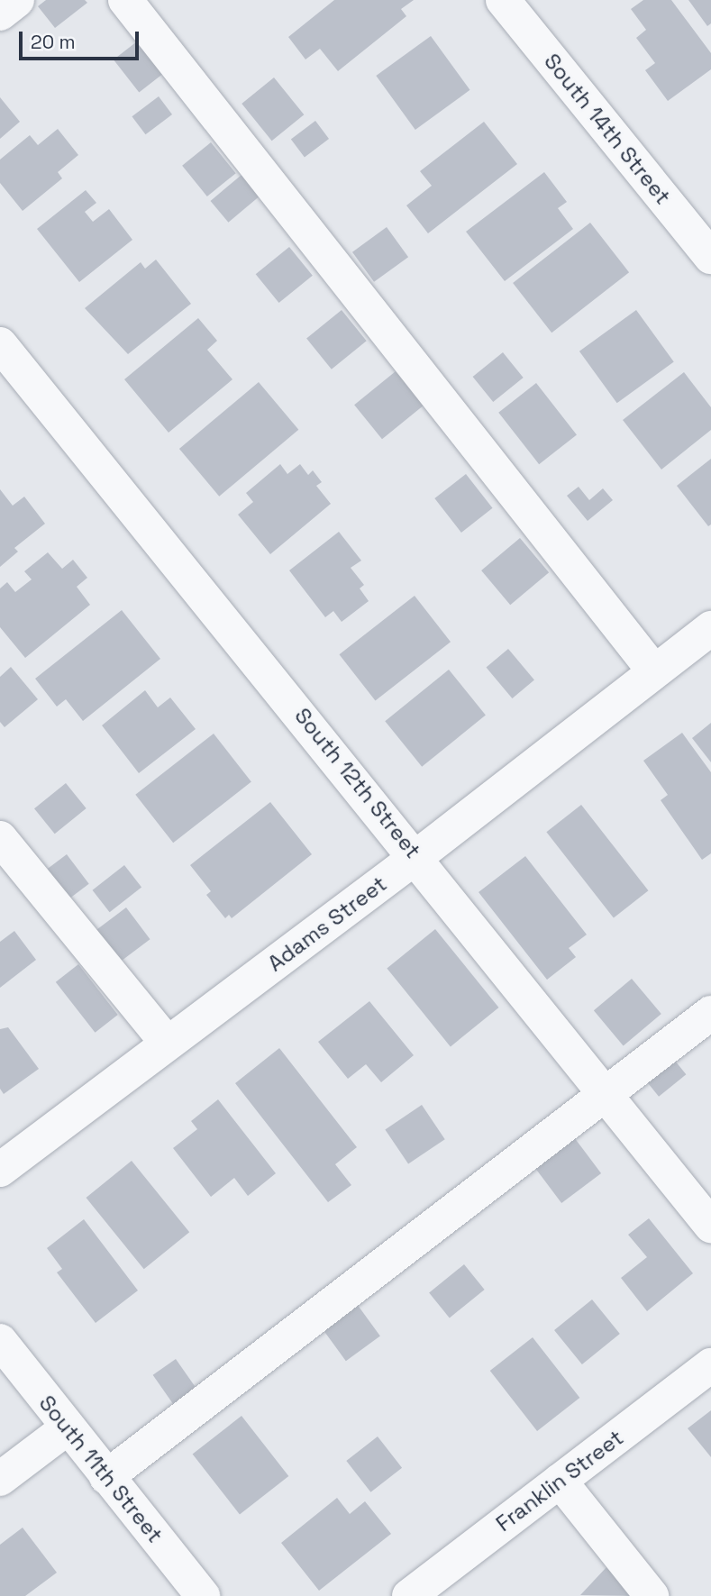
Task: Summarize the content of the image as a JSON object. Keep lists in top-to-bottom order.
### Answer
{
  "streets": {
    "street": [
      "South 14th Street",
      "South 12th Street",
      "Adams Street",
      "South 11th Street",
      "Franklin Street"
    ]
  },
  "crossings": [
    ["South 12th Street", "Adams Street"]
  ],
  "scale_bar": "20 m"
}
